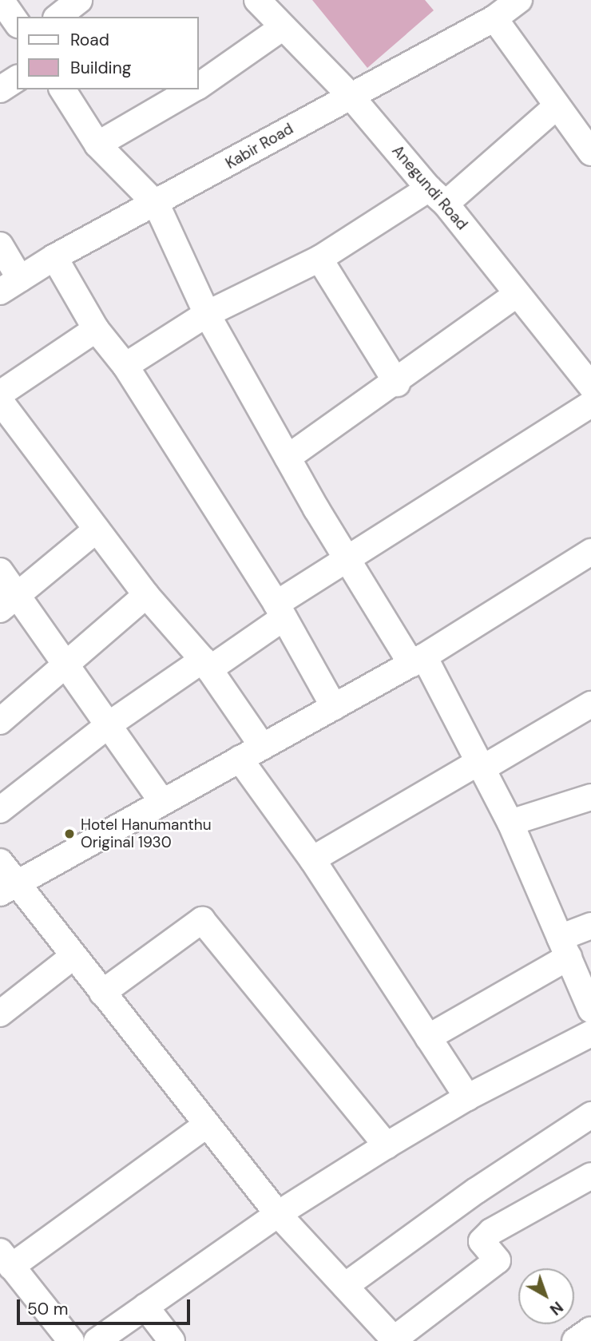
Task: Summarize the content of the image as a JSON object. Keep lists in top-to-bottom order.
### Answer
{
  "streets": {
    "street": ["Kabir Road", "Anegundi Road"]
  },
  "crossings": [
    ["Kabir Road", "Anegundi Road"]
  ],
  "places": ["Hotel Hanumanthu Original 1930"],
  "legend": ["Road", "Building"],
  "scale_bar": "50 m",
  "north": "bottom right"
}
